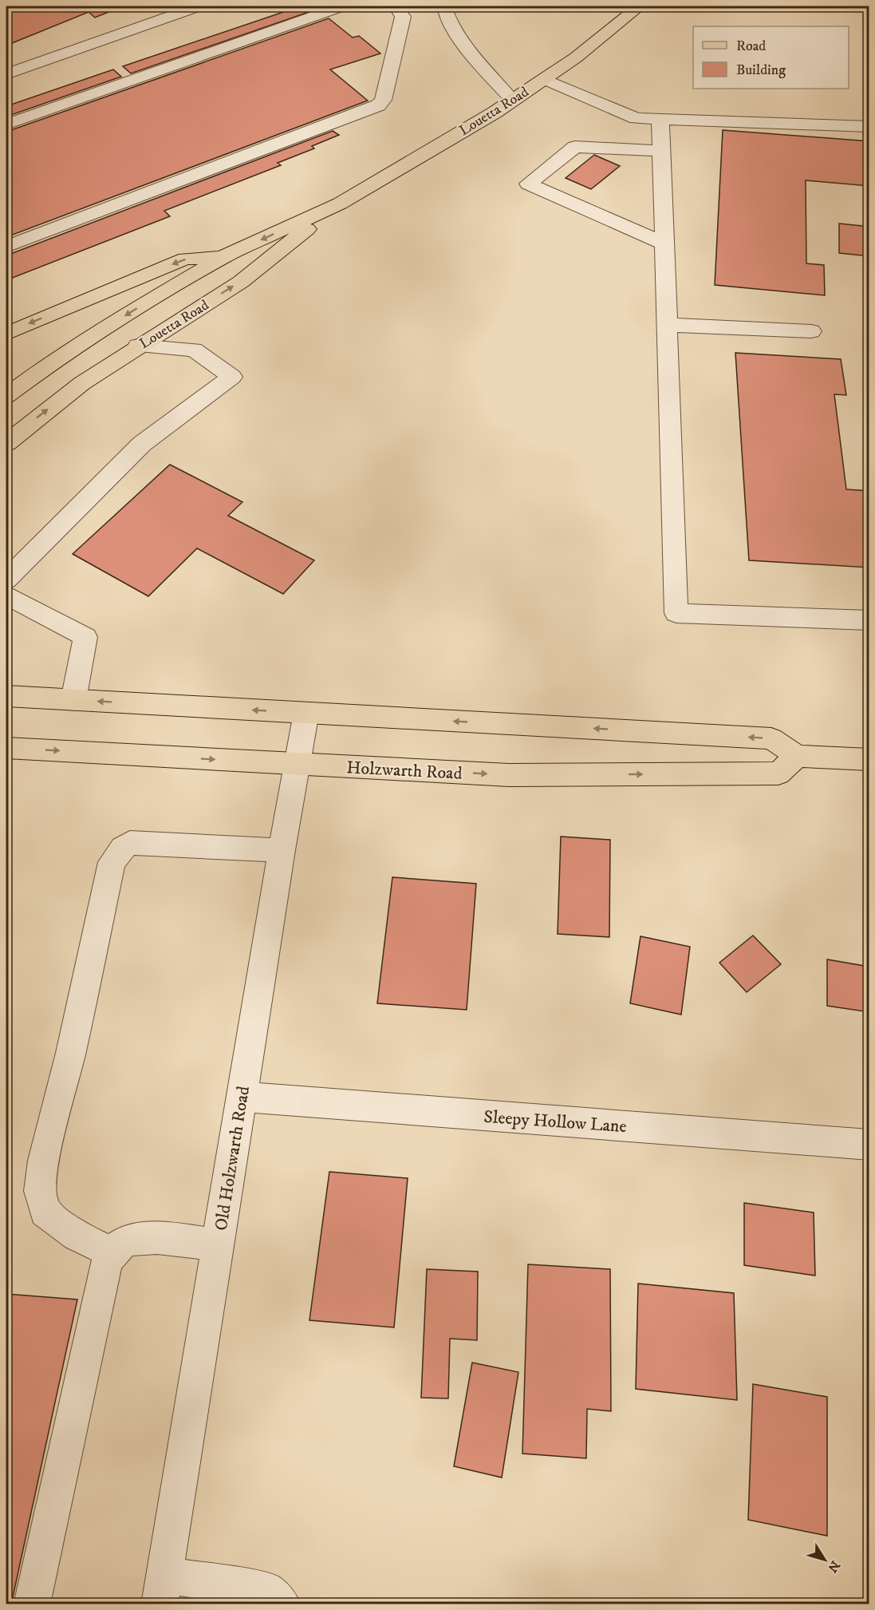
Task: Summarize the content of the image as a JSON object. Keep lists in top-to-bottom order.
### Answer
{
  "streets": {
    "main road": ["Louetta Road", "Holzwarth Road"],
    "street": ["Sleepy Hollow Lane", "Old Holzwarth Road"]
  },
  "crossings": [
    ["Holzwarth Road", "Old Holzwarth Road"],
    ["Sleepy Hollow Lane", "Old Holzwarth Road"]
  ],
  "legend": ["Road", "Building"],
  "north": "bottom right"
}
